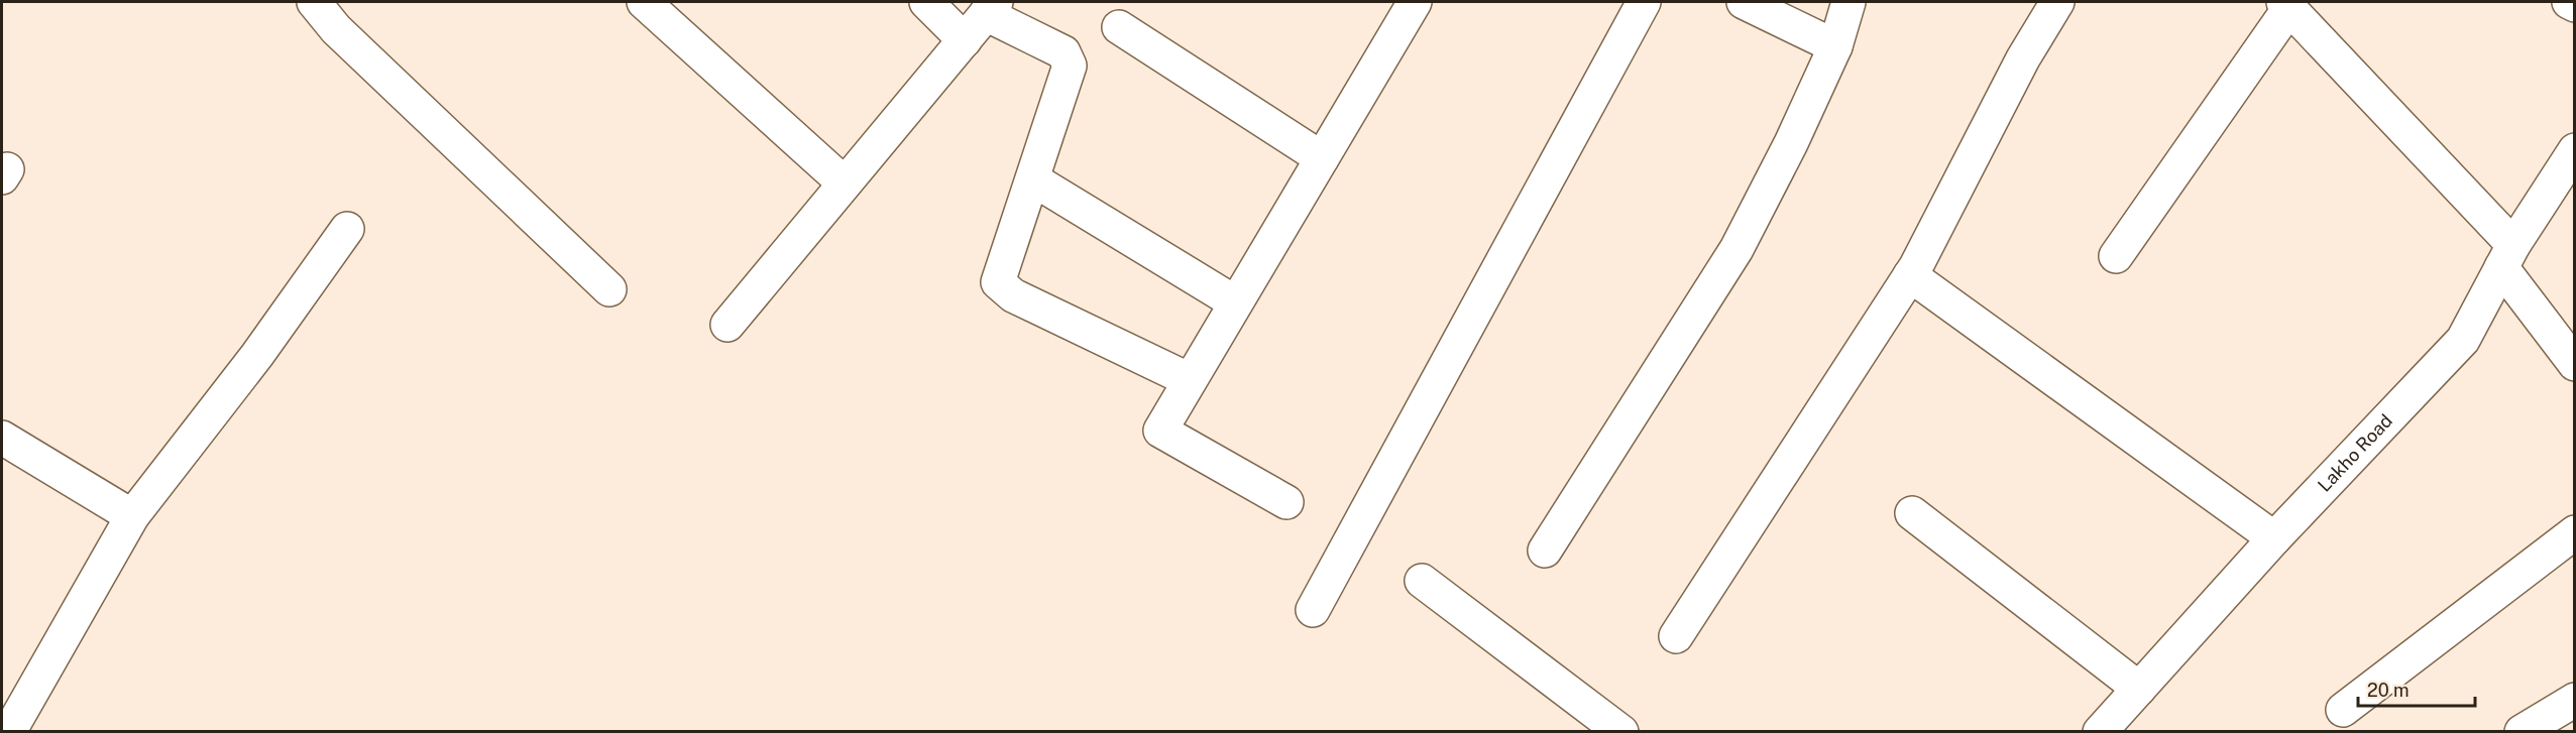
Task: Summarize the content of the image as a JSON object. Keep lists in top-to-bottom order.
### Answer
{
  "streets": {
    "street": ["Lakho Road"]
  },
  "scale_bar": "20 m"
}
